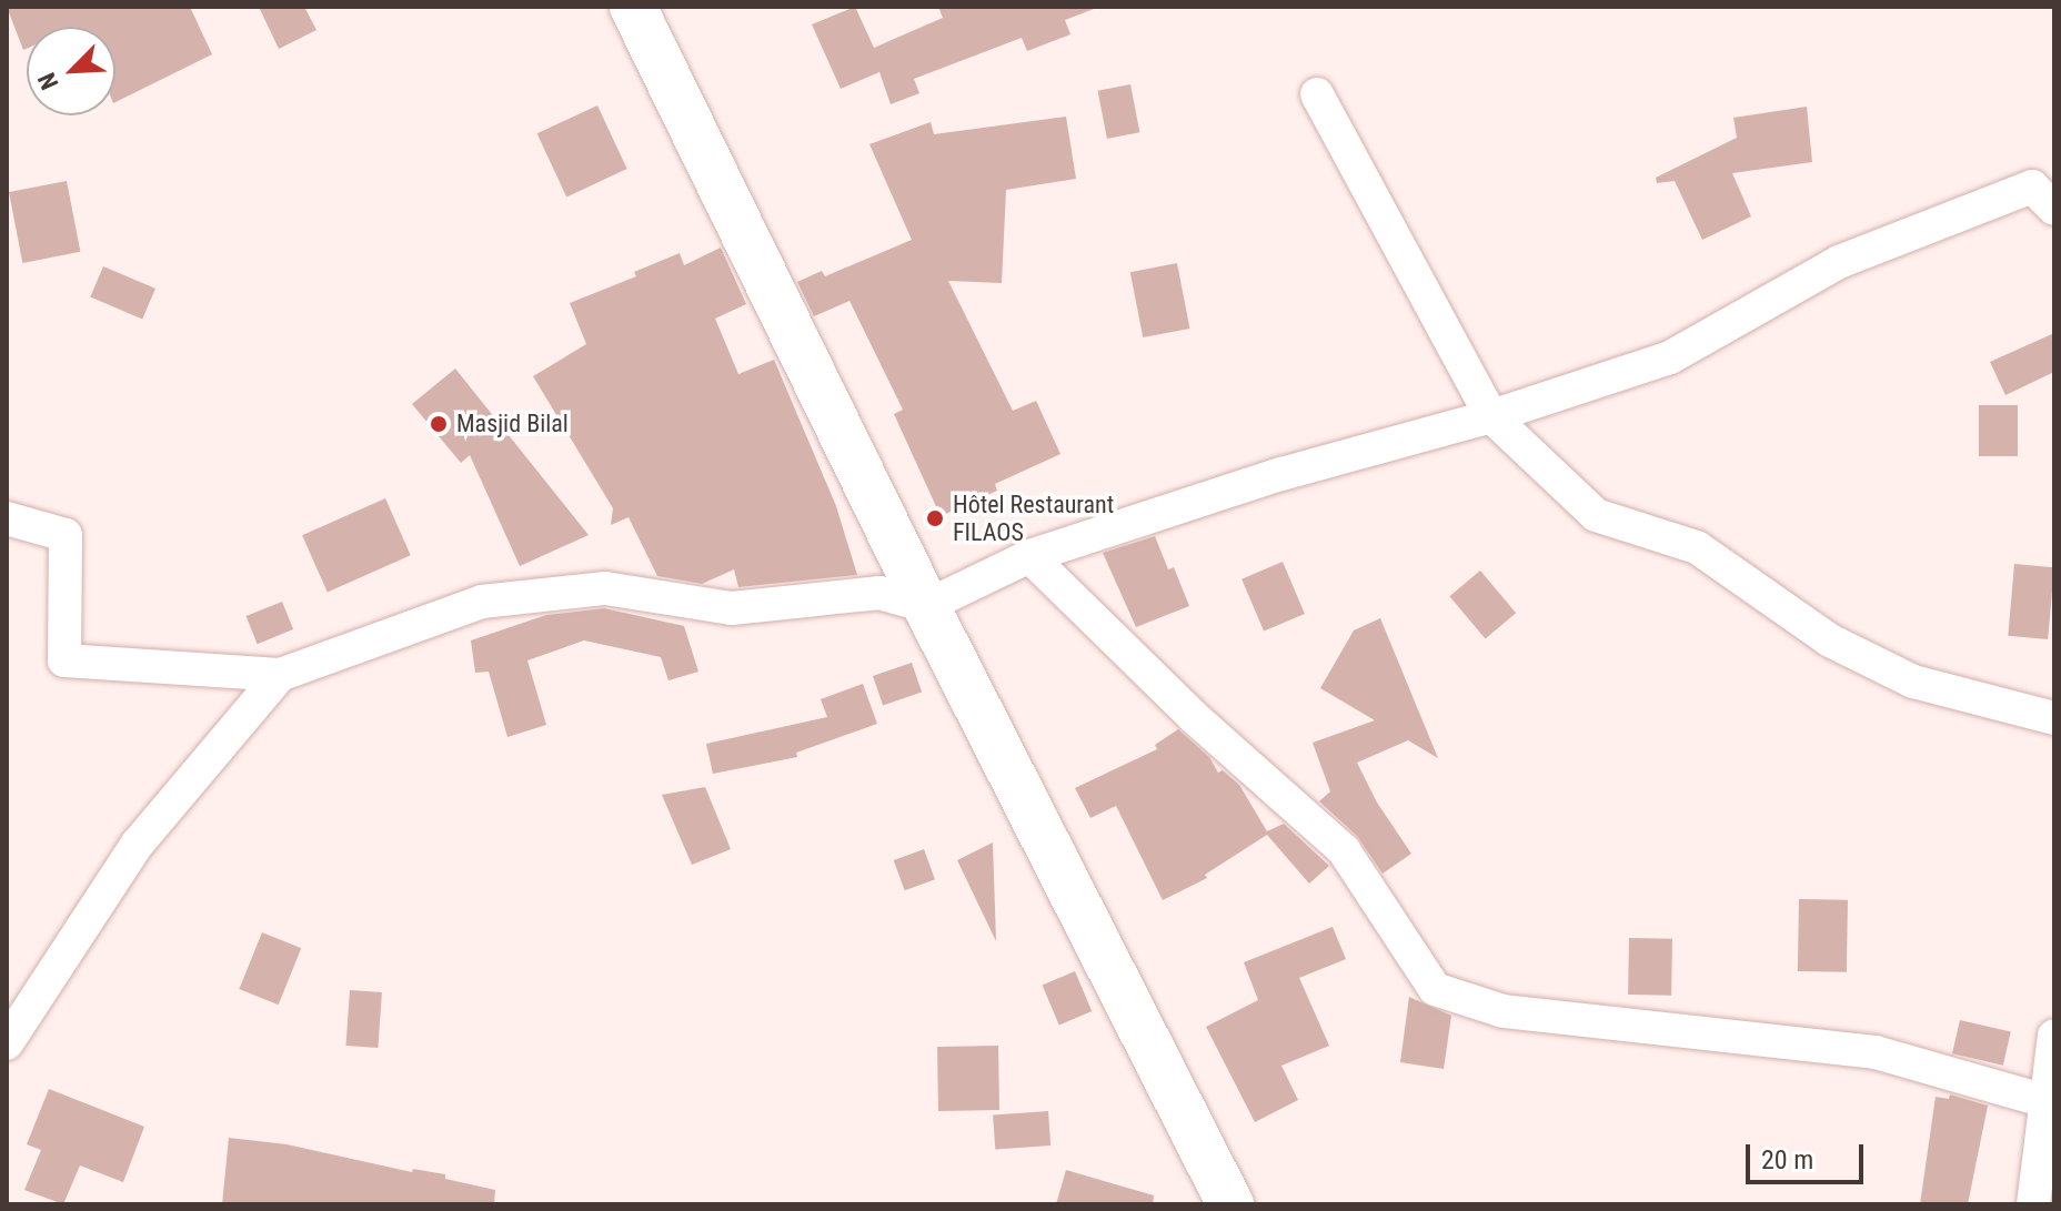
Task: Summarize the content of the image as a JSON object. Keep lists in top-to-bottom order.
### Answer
{
  "places": ["Masjid Bilal", "Hôtel Restaurant FILAOS"],
  "scale_bar": "20 m",
  "north": "bottom left"
}
